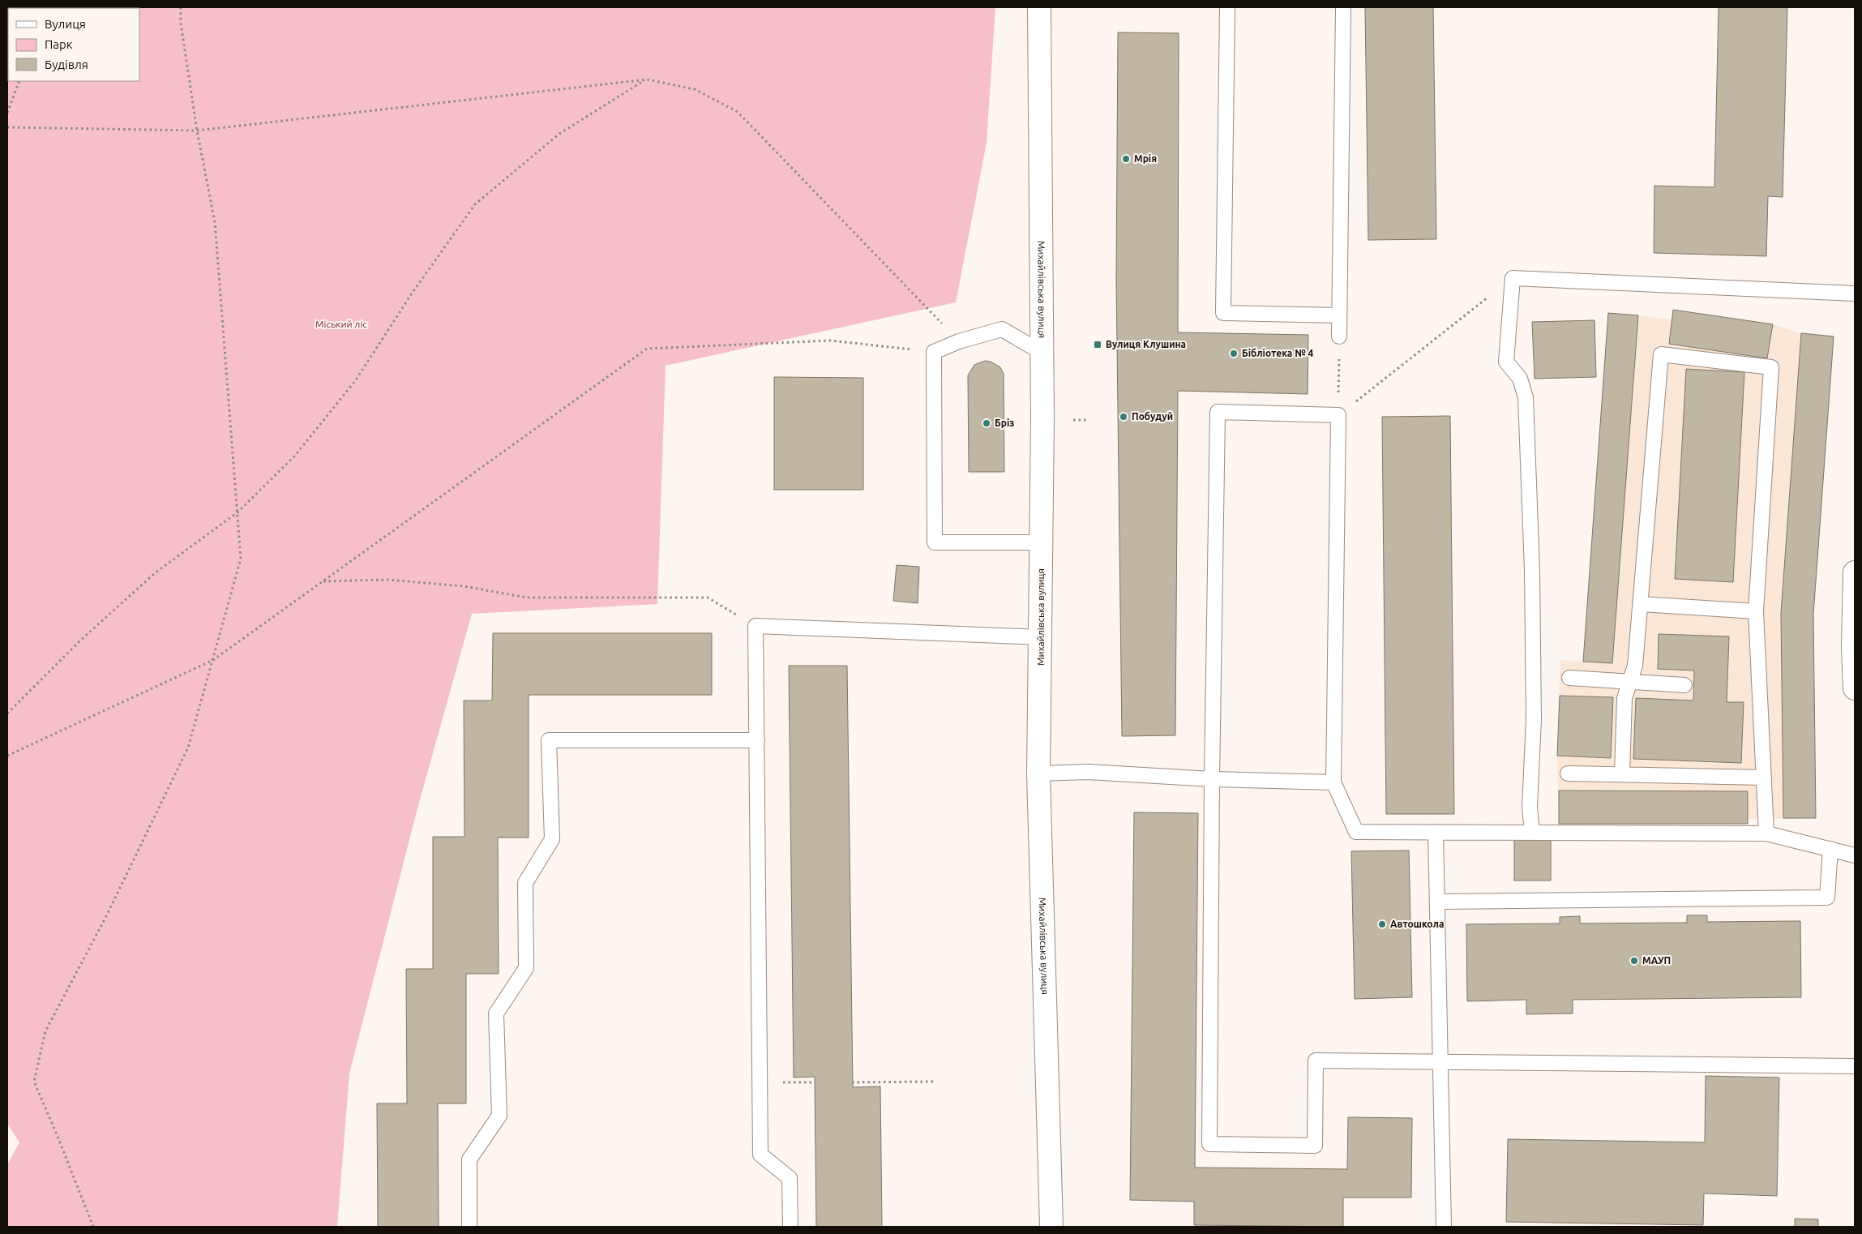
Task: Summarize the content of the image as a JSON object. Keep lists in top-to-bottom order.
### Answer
{
  "streets": {
    "main road": ["Михайлівська вулиця"]
  },
  "parks": ["Міський ліс"],
  "places": {
    "other": [
      "Мрія",
      "Бібліотека № 4",
      "Побудуй",
      "Бріз",
      "Автошкола",
      "МАУП"
    ],
    "transit": ["Вулиця Клушина"]
  },
  "legend": ["Вулиця", "Парк", "Будівля"]
}
